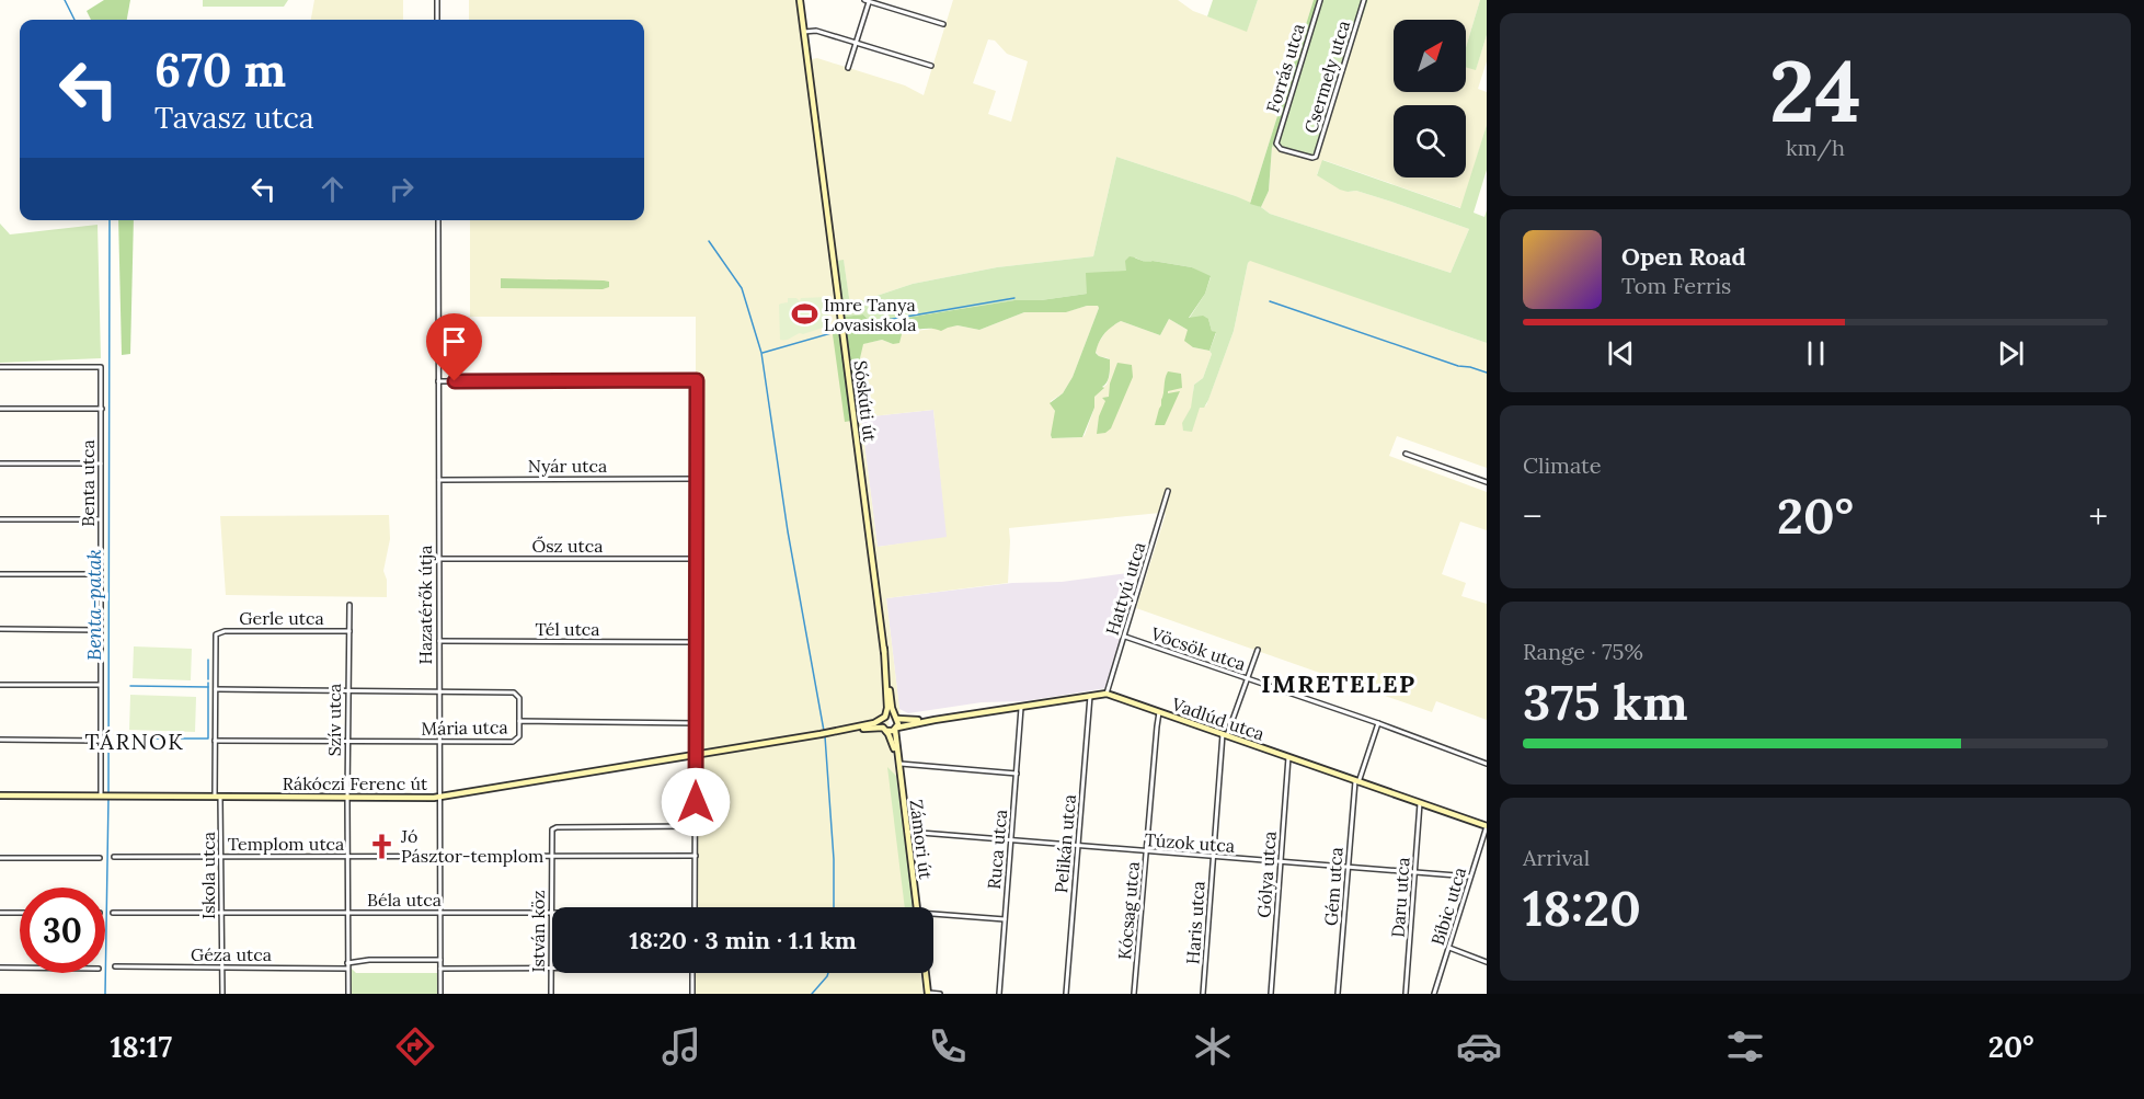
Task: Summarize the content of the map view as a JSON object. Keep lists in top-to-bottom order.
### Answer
{
  "streets": {
    "street": [
      "Forrás utca",
      "Csermely utca",
      "Sóskúti út",
      "Nyár utca",
      "Benta utca",
      "Ősz utca",
      "Hattyú utca",
      "Hazatérők útja",
      "Gerle utca",
      "Tél utca",
      "Vöcsök utca",
      "Vadlúd utca",
      "Szív utca",
      "Mária utca",
      "Rákóczi Ferenc út",
      "Zámori út",
      "Túzok utca",
      "Templom utca",
      "Pelikán utca",
      "Ruca utca",
      "Gólya utca",
      "Iskola utca",
      "Gém utca",
      "Daru utca",
      "Béla utca",
      "Bíbic utca",
      "Kócsag utca",
      "Haris utca",
      "István köz",
      "Géza utca"
    ]
  },
  "crossings": [
    ["Forrás utca", "Csermely utca"],
    ["Sóskúti út", "Vadlúd utca"],
    ["Sóskúti út", "Zámori út"],
    ["Nyár utca", "Hazatérők útja"],
    ["Benta utca", "Rákóczi Ferenc út"],
    ["Ősz utca", "Hazatérők útja"],
    ["Hattyú utca", "Vöcsök utca"],
    ["Hattyú utca", "Vadlúd utca"],
    ["Hazatérők útja", "Tél utca"],
    ["Hazatérők útja", "Mária utca"],
    ["Hazatérők útja", "Rákóczi Ferenc út"],
    ["Hazatérők útja", "Templom utca"],
    ["Hazatérők útja", "Béla utca"],
    ["Hazatérők útja", "Géza utca"],
    ["Gerle utca", "Szív utca"],
    ["Gerle utca", "Iskola utca"],
    ["Vöcsök utca", "Gém utca"],
    ["Vöcsök utca", "Haris utca"],
    ["Vadlúd utca", "Rákóczi Ferenc út"],
    ["Vadlúd utca", "Zámori út"],
    ["Vadlúd utca", "Pelikán utca"],
    ["Vadlúd utca", "Ruca utca"],
    ["Vadlúd utca", "Gólya utca"],
    ["Vadlúd utca", "Gém utca"],
    ["Vadlúd utca", "Daru utca"],
    ["Vadlúd utca", "Bíbic utca"],
    ["Vadlúd utca", "Kócsag utca"],
    ["Vadlúd utca", "Haris utca"],
    ["Szív utca", "Mária utca"],
    ["Szív utca", "Rákóczi Ferenc út"],
    ["Szív utca", "Templom utca"],
    ["Szív utca", "Béla utca"],
    ["Szív utca", "Géza utca"],
    ["Mária utca", "Iskola utca"],
    ["Rákóczi Ferenc út", "Iskola utca"],
    ["Zámori út", "Túzok utca"],
    ["Túzok utca", "Pelikán utca"],
    ["Túzok utca", "Ruca utca"],
    ["Túzok utca", "Gólya utca"],
    ["Túzok utca", "Gém utca"],
    ["Túzok utca", "Daru utca"],
    ["Túzok utca", "Bíbic utca"],
    ["Túzok utca", "Kócsag utca"],
    ["Túzok utca", "Haris utca"],
    ["Templom utca", "Iskola utca"],
    ["Templom utca", "István köz"],
    ["Iskola utca", "Béla utca"],
    ["Iskola utca", "Géza utca"],
    ["Béla utca", "István köz"]
  ],
  "districts": ["IMRETELEP", "TÁRNOK"],
  "water": ["Benta-patak"],
  "places": {
    "sports": ["Imre Tanya Lovasiskola"],
    "church": ["Jó Pásztor-templom"]
  },
  "north": "top right",
  "page": {
    "tile": [
      ["24", "km/h"],
      "Climate",
      ["Range · 75%", "375 km"],
      ["Arrival", "18:20"]
    ],
    "turn": ["670 m", "Tavasz utca"],
    "song": ["Open Road", "Tom Ferris"],
    "heat": ["−", "20°", "+"],
    "limit": "30",
    "trip": "18:20 · 3 min · 1.1 km",
    "tabs": ["18:17", "20°"]
  }
}
